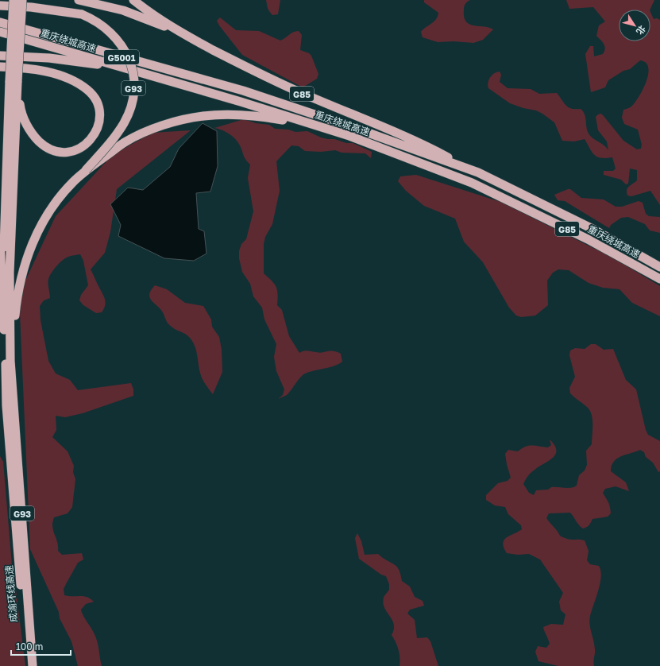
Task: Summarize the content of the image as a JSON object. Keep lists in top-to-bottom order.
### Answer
{
  "streets": {
    "highway": [
      "重庆绕城高速",
      "G5001",
      "G93",
      "G85",
      "成渝环线高速"
    ]
  },
  "crossings": [
    ["重庆绕城高速", "G85"],
    ["G93", "成渝环线高速"]
  ],
  "scale_bar": "100 m",
  "north": "bottom right"
}
